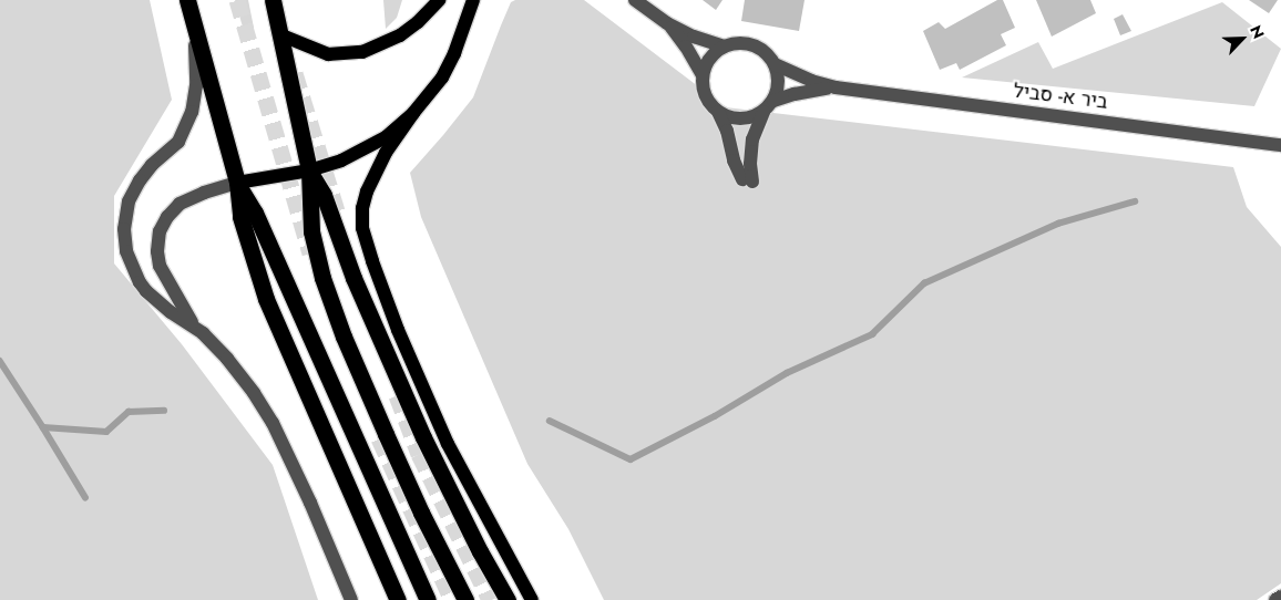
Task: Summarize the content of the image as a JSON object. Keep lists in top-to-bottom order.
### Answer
{
  "streets": {
    "street": ["ביר א- סביל"]
  },
  "north": "top right"
}
